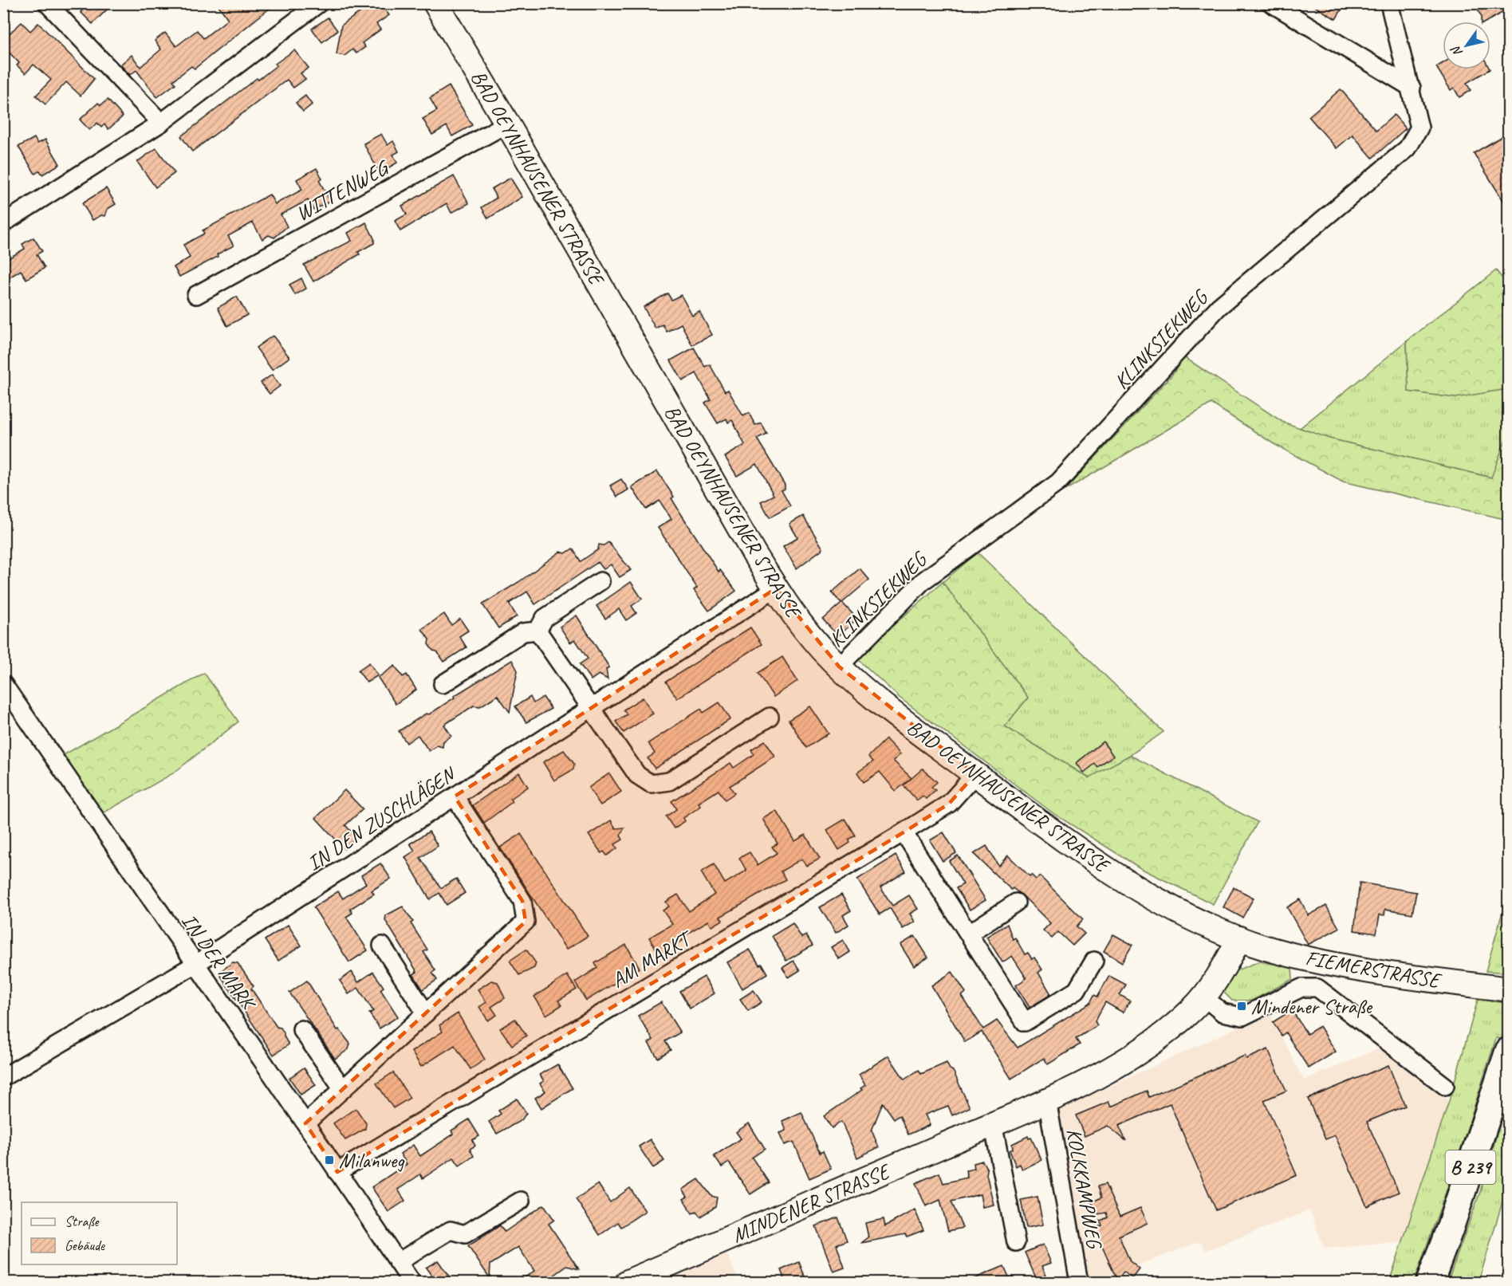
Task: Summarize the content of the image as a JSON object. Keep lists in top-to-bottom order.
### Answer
{
  "streets": {
    "main road": [
      "BAD OEYNHAUSENER STRASSE",
      "FIEMERSTRASSE",
      "B 239",
      "MINDENER STRASSE"
    ],
    "street": [
      "WITTENWEG",
      "KLINKSIEKWEG",
      "IN DEN ZUSCHLÄGEN",
      "AM MARKT",
      "IN DER MARK",
      "KOLKKAMPWEG"
    ]
  },
  "crossings": [
    ["BAD OEYNHAUSENER STRASSE", "WITTENWEG"],
    ["BAD OEYNHAUSENER STRASSE", "KLINKSIEKWEG"],
    ["BAD OEYNHAUSENER STRASSE", "IN DEN ZUSCHLÄGEN"],
    ["BAD OEYNHAUSENER STRASSE", "AM MARKT"],
    ["BAD OEYNHAUSENER STRASSE", "FIEMERSTRASSE"],
    ["BAD OEYNHAUSENER STRASSE", "MINDENER STRASSE"],
    ["IN DEN ZUSCHLÄGEN", "IN DER MARK"],
    ["AM MARKT", "IN DER MARK"],
    ["FIEMERSTRASSE", "MINDENER STRASSE"],
    ["KOLKKAMPWEG", "MINDENER STRASSE"]
  ],
  "places": {
    "transit": ["Mindener Straße", "Milanweg"]
  },
  "legend": ["Straße", "Gebäude"],
  "north": "bottom left"
}
